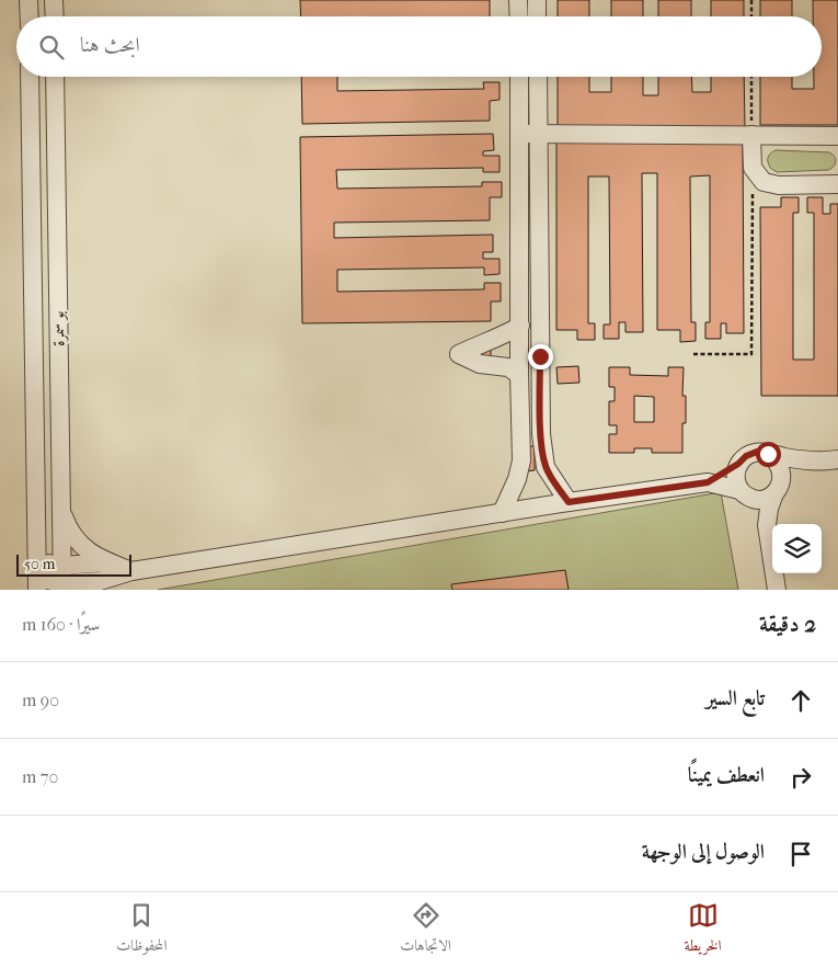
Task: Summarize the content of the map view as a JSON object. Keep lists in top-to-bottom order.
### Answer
{
  "streets": {
    "street": ["بو سمرة"]
  },
  "scale_bar": "50 m",
  "page": {
    "search": "ابحث هنا",
    "scale": "50 m",
    "heading": ["2 دقيقة", "سيرًا · 160 m"],
    "list": [
      ["تابع السير", "90 m"],
      ["انعطف يمينًا", "70 m"],
      "الوصول إلى الوجهة"
    ],
    "nav": ["الخريطة", "الاتجاهات", "المحفوظات"]
  }
}
